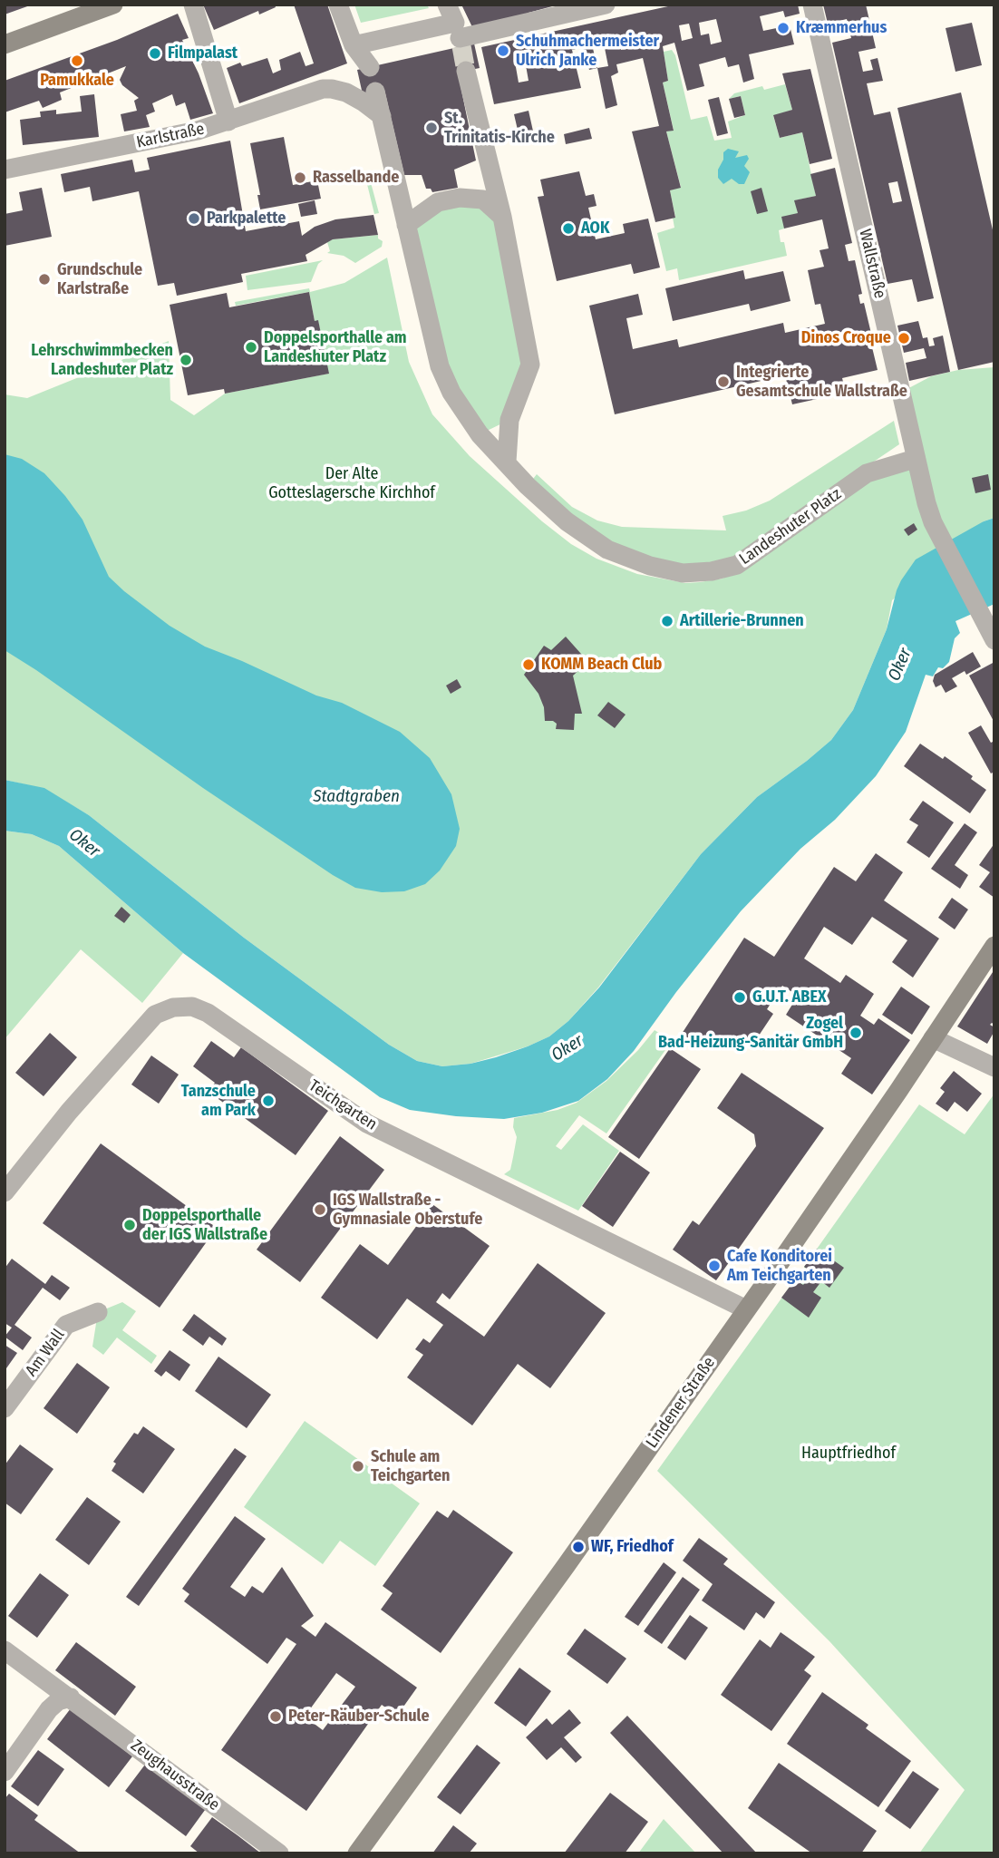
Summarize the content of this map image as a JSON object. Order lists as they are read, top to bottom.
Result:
{
  "streets": {
    "main road": ["Lindener Straße"],
    "street": [
      "Karlstraße",
      "Wallstraße",
      "Landeshuter Platz",
      "Teichgarten",
      "Am Wall",
      "Zeughausstraße"
    ]
  },
  "crossings": [
    ["Karlstraße", "Landeshuter Platz"],
    ["Wallstraße", "Landeshuter Platz"],
    ["Teichgarten", "Lindener Straße"]
  ],
  "water": ["Oker", "Stadtgraben"],
  "parks": ["Der Alte Gotteslagersche Kirchhof", "Hauptfriedhof"],
  "places": [
    "Kræmmerhus",
    "Schuhmachermeister Ulrich Janke",
    "Filmpalast",
    "Pamukkale",
    "St. Trinitatis-Kirche",
    "Rasselbande",
    "Parkpalette",
    "AOK",
    "Grundschule Karlstraße",
    "Dinos Croque",
    "Doppelsporthalle am Landeshuter Platz",
    "Lehrschwimmbecken Landeshuter Platz",
    "Integrierte Gesamtschule Wallstraße",
    "Artillerie-Brunnen",
    "KOMM Beach Club",
    "G.U.T. ABEX",
    "Zogel Bad-Heizung-Sanitär GmbH",
    "Tanzschule am Park",
    "IGS Wallstraße - Gymnasiale Oberstufe",
    "Doppelsporthalle der IGS Wallstraße",
    "Cafe Konditorei Am Teichgarten",
    "Schule am Teichgarten",
    "WF, Friedhof",
    "Peter-Räuber-Schule"
  ]
}
